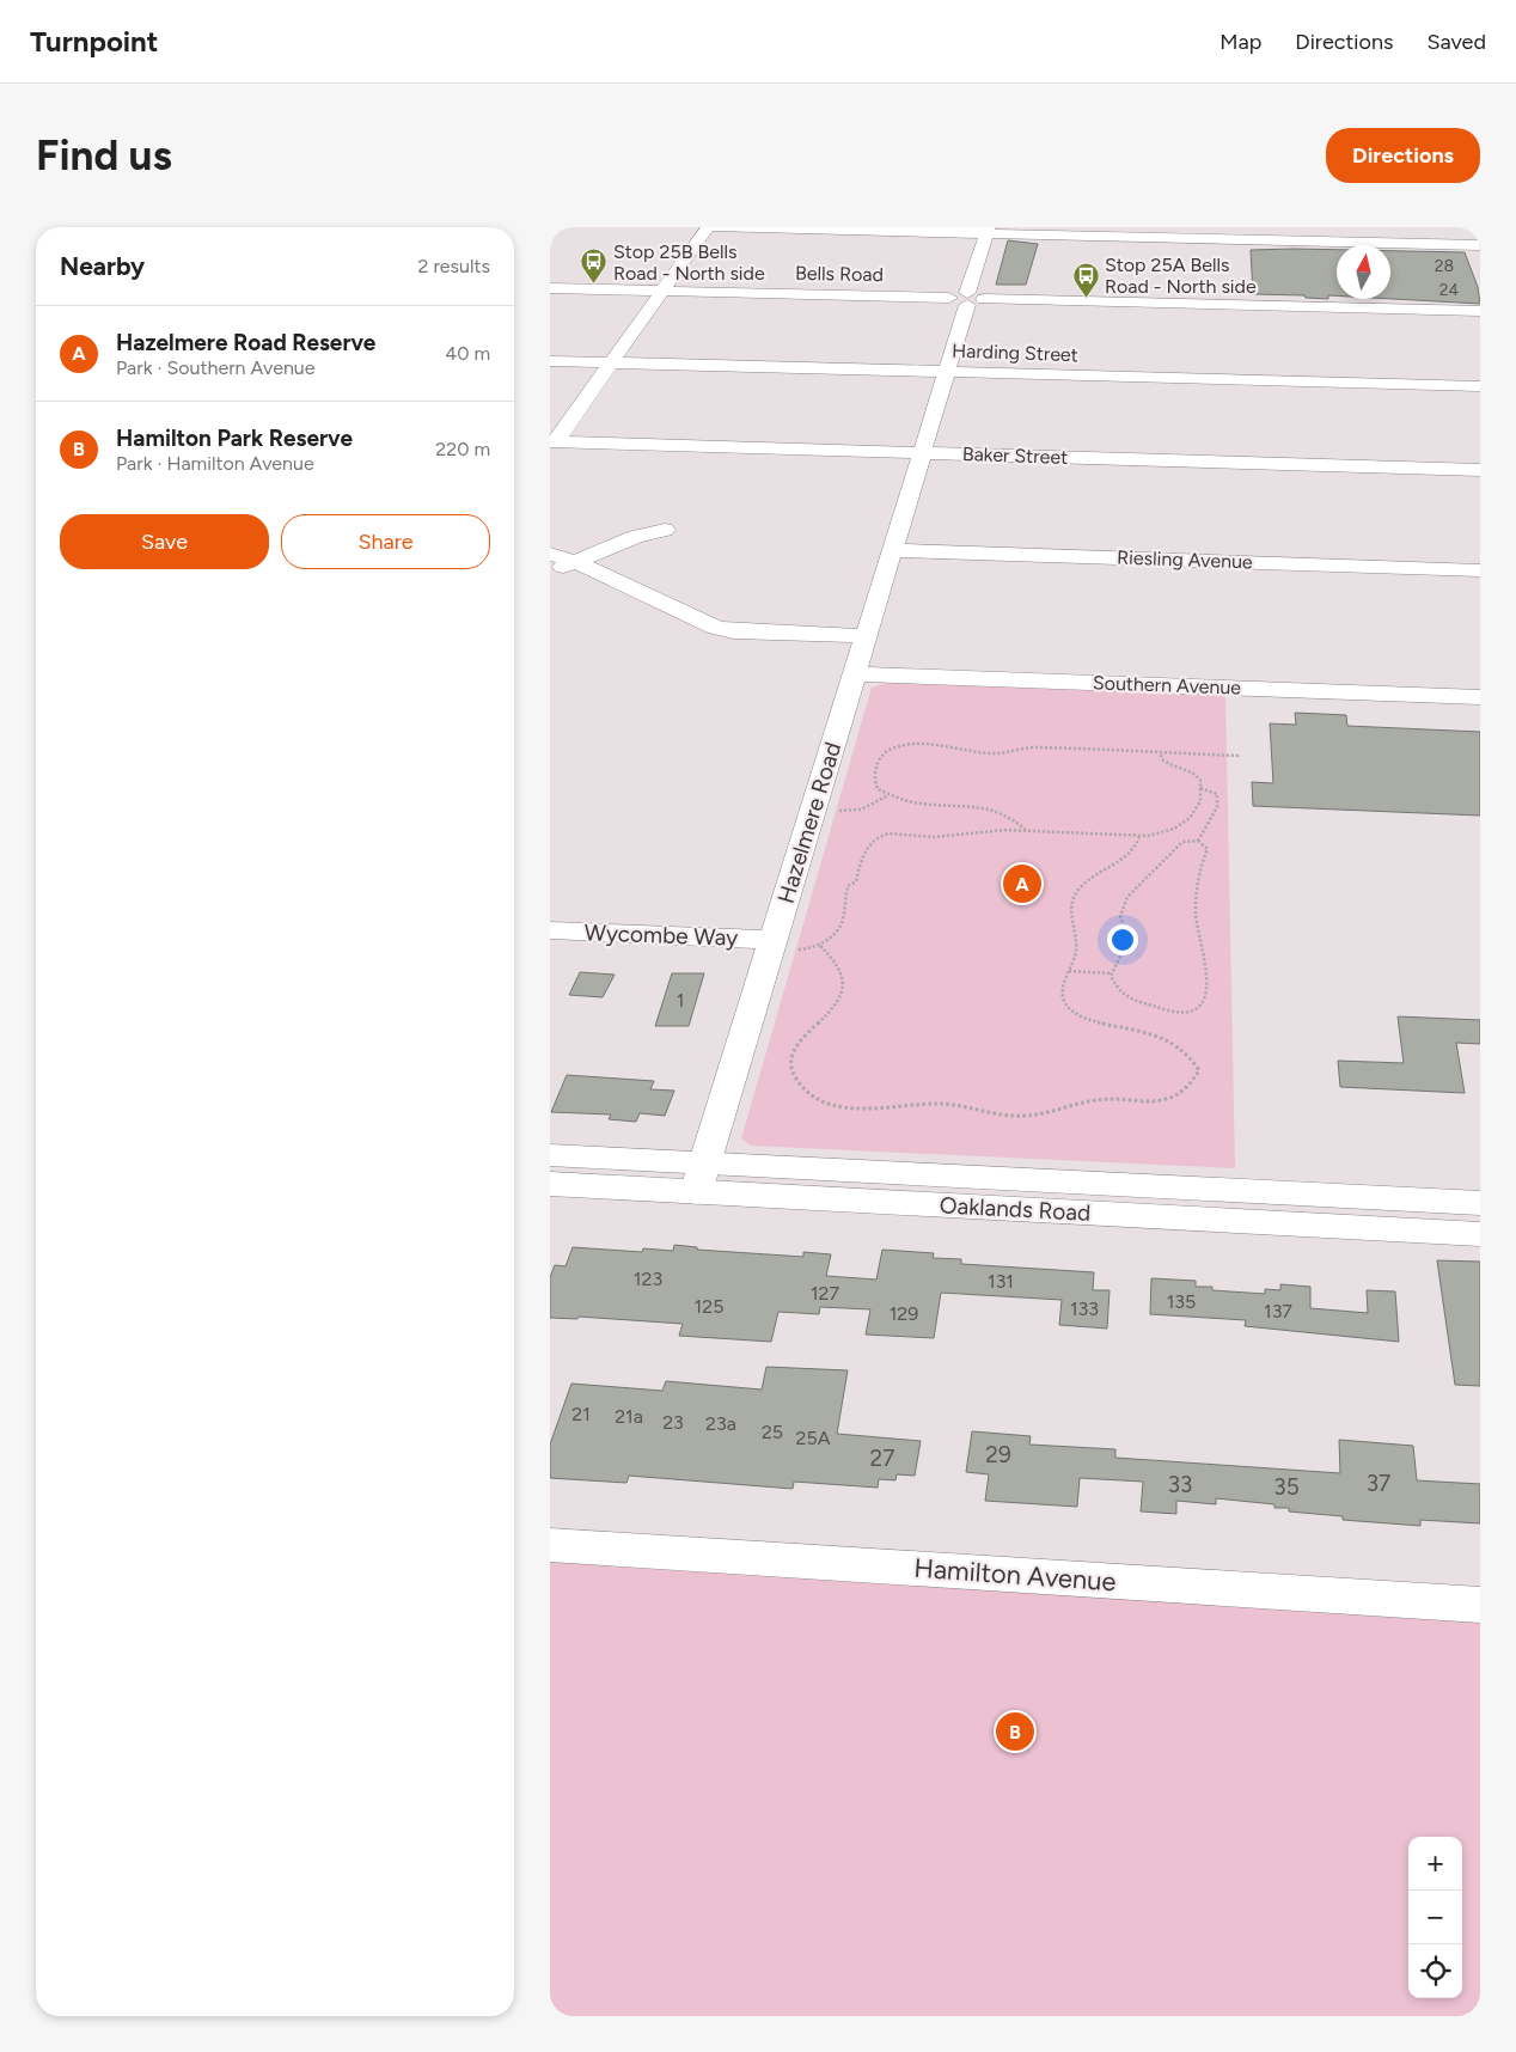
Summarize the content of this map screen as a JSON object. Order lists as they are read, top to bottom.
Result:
{
  "streets": {
    "street": [
      "Bells Road",
      "Harding Street",
      "Baker Street",
      "Riesling Avenue",
      "Southern Avenue",
      "Hazelmere Road",
      "Wycombe Way",
      "Oaklands Road",
      "Hamilton Avenue"
    ]
  },
  "crossings": [
    ["Bells Road", "Hazelmere Road"],
    ["Harding Street", "Hazelmere Road"],
    ["Baker Street", "Hazelmere Road"],
    ["Riesling Avenue", "Hazelmere Road"],
    ["Southern Avenue", "Hazelmere Road"],
    ["Hazelmere Road", "Wycombe Way"],
    ["Hazelmere Road", "Oaklands Road"]
  ],
  "places": {
    "bus stop": ["Stop 25B Bells Road - North side", "Stop 25A Bells Road - North side"]
  },
  "house_numbers": [
    "28",
    "24",
    "1",
    "123",
    "131",
    "127",
    "135",
    "125",
    "133",
    "137",
    "129",
    "21",
    "21a",
    "23",
    "23a",
    "25",
    "25A",
    "29",
    "27",
    "37",
    "33",
    "35"
  ],
  "north": "top",
  "page": {
    "header": "Turnpoint",
    "nav": ["Map", "Directions", "Saved"],
    "buttons": [
      "Directions",
      ["Save", "Share"]
    ],
    "title": "Find us",
    "heading": ["Nearby", "2 results"],
    "list": [
      {
        "mark": "A",
        "name": "Hazelmere Road Reserve",
        "note": "Park · Southern Avenue",
        "value": "40 m"
      },
      {
        "mark": "B",
        "name": "Hamilton Park Reserve",
        "note": "Park · Hamilton Avenue",
        "value": "220 m"
      }
    ],
    "pins": ["A", "B"],
    "map_buttons": ["+", "−"]
  }
}
